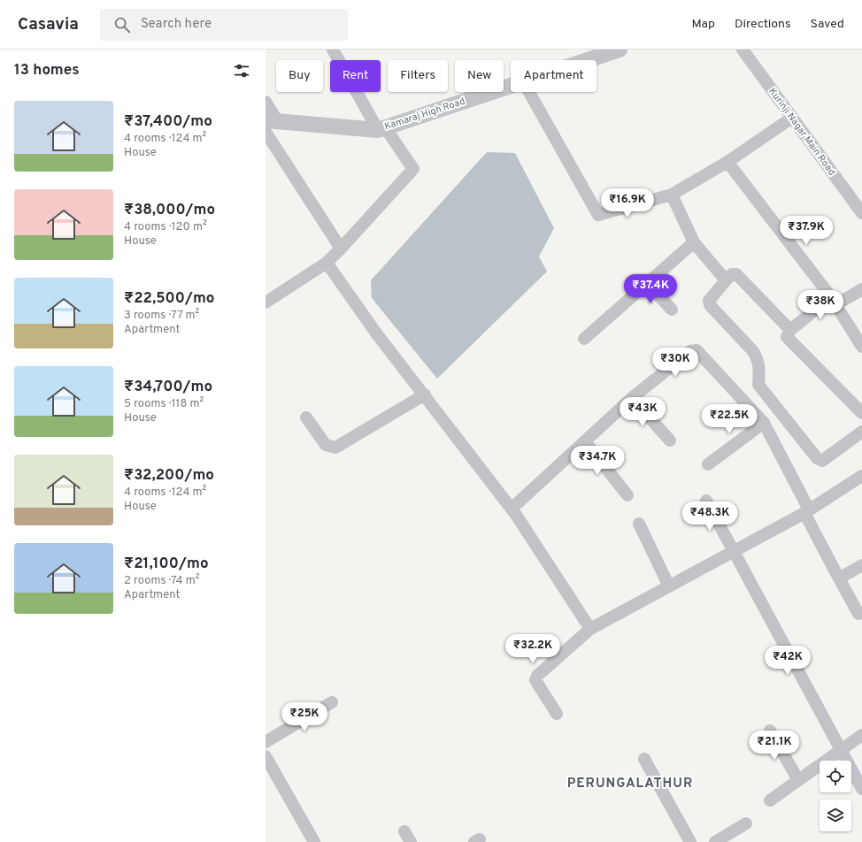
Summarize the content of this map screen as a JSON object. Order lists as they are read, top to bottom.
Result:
{
  "streets": {
    "street": ["Kamaraj High Road", "Kurinji Nagar Main Road"]
  },
  "districts": ["PERUNGALATHUR"],
  "page": {
    "header": "Casavia",
    "search": "Search here",
    "nav": ["Map", "Directions", "Saved"],
    "heading": "13 homes",
    "chip": [
      "Buy",
      "Rent",
      "Filters",
      "New",
      "Apartment"
    ],
    "list": [
      {
        "name": "₹37,400/mo",
        "note": "4 rooms · 124 m² · House"
      },
      {
        "name": "₹38,000/mo",
        "note": "4 rooms · 120 m² · House"
      },
      {
        "name": "₹22,500/mo",
        "note": "3 rooms · 77 m² · Apartment"
      },
      {
        "name": "₹34,700/mo",
        "note": "5 rooms · 118 m² · House"
      },
      {
        "name": "₹32,200/mo",
        "note": "4 rooms · 124 m² · House"
      },
      {
        "name": "₹21,100/mo",
        "note": "2 rooms · 74 m² · Apartment"
      }
    ],
    "price": [
      "₹16.9K",
      "₹37.9K",
      "₹37.4K",
      "₹38K",
      "₹30K",
      "₹43K",
      "₹22.5K",
      "₹34.7K",
      "₹48.3K",
      "₹32.2K",
      "₹42K",
      "₹25K",
      "₹21.1K"
    ]
  }
}
